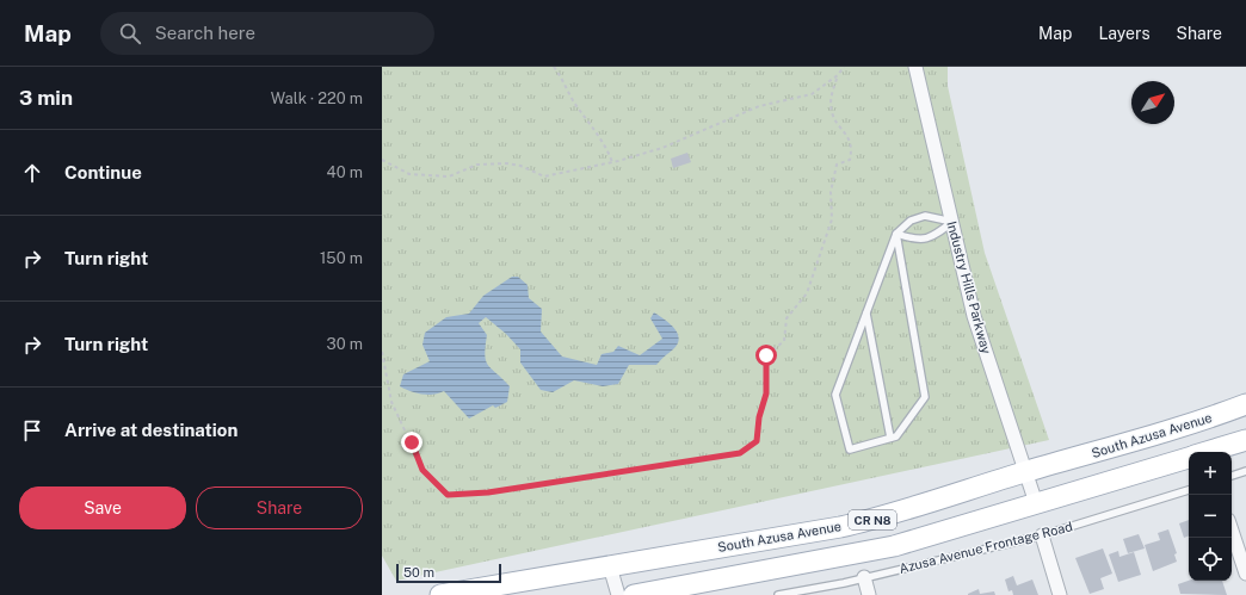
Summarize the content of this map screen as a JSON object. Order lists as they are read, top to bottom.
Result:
{
  "streets": {
    "main road": ["South Azusa Avenue", "CR N8"],
    "street": ["Industry Hills Parkway"],
    "lane": ["Azusa Avenue Frontage Road"]
  },
  "crossings": [
    ["Industry Hills Parkway", "South Azusa Avenue"],
    ["Industry Hills Parkway", "CR N8"]
  ],
  "scale_bar": "50 m",
  "north": "top right",
  "page": {
    "header": "Map",
    "search": "Search here",
    "nav": ["Map", "Layers", "Share"],
    "heading": ["3 min", "Walk · 220 m"],
    "list": [
      ["Continue", "40 m"],
      ["Turn right", "150 m"],
      ["Turn right", "30 m"],
      "Arrive at destination"
    ],
    "map_buttons": ["+", "−"],
    "buttons": ["Save", "Share"],
    "scale": "50 m"
  }
}
